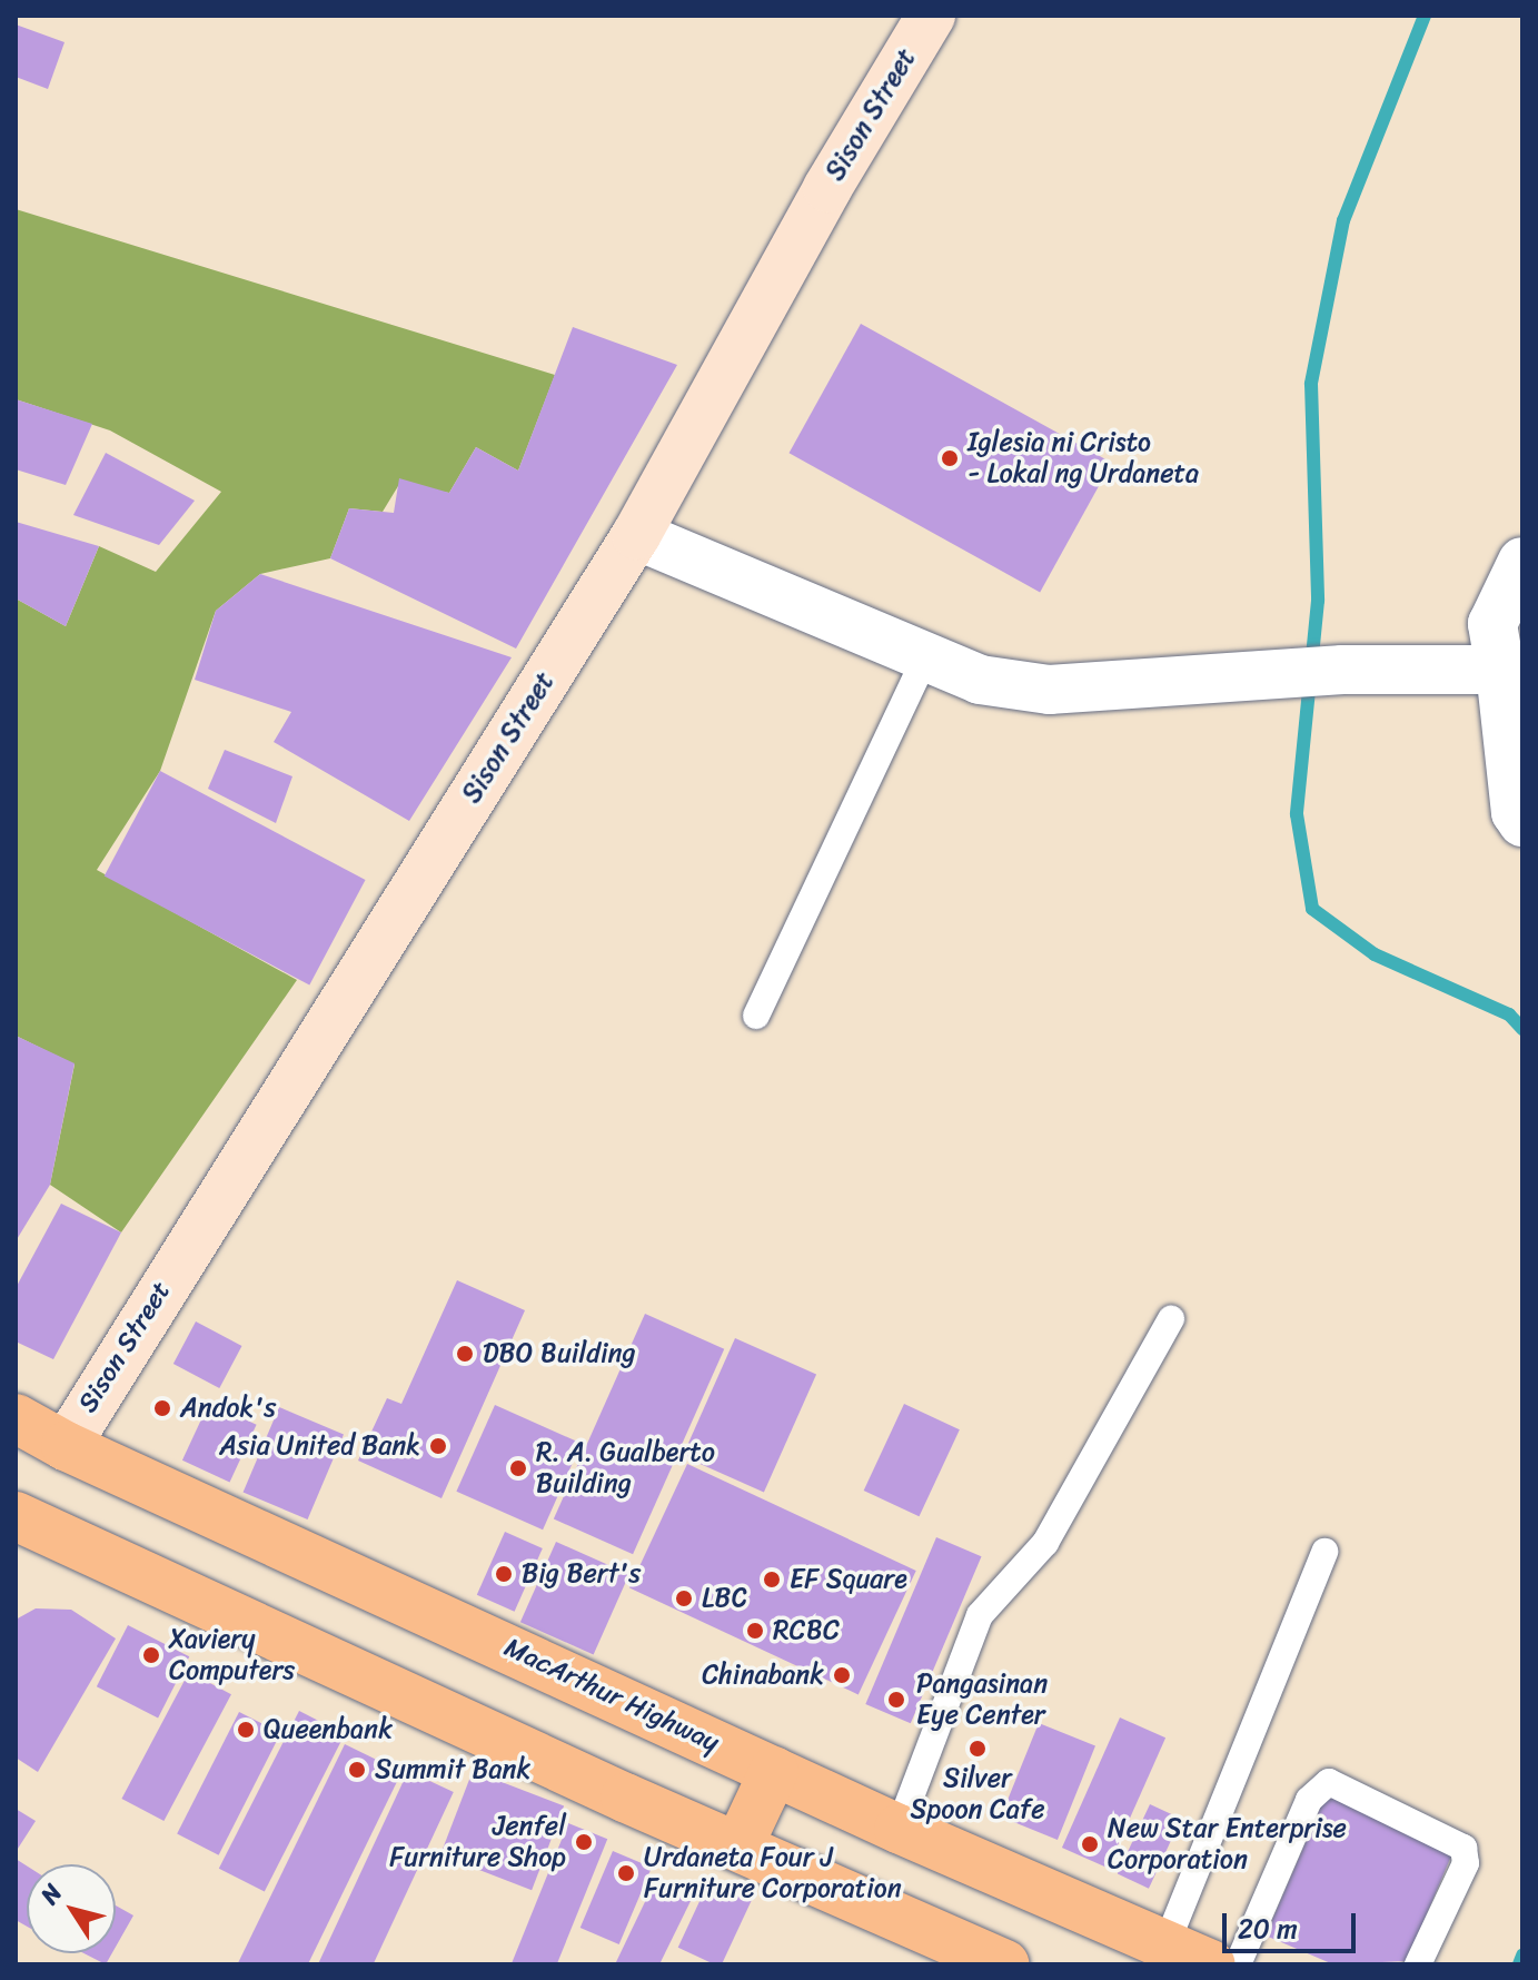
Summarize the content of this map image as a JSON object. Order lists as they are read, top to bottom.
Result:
{
  "streets": {
    "main road": ["MacArthur Highway"],
    "street": ["Sison Street"]
  },
  "crossings": [
    ["Sison Street", "MacArthur Highway"]
  ],
  "places": [
    "Iglesia ni Cristo - Lokal ng Urdaneta",
    "DBO Building",
    "Andok's",
    "Asia United Bank",
    "R. A. Gualberto Building",
    "Big Bert's",
    "EF Square",
    "LBC",
    "RCBC",
    "Xaviery Computers",
    "Chinabank",
    "Pangasinan Eye Center",
    "Queenbank",
    "Silver Spoon Cafe",
    "Summit Bank",
    "Jenfel Furniture Shop",
    "New Star Enterprise Corporation",
    "Urdaneta Four J Furniture Corporation"
  ],
  "scale_bar": "20 m",
  "north": "top left"
}
